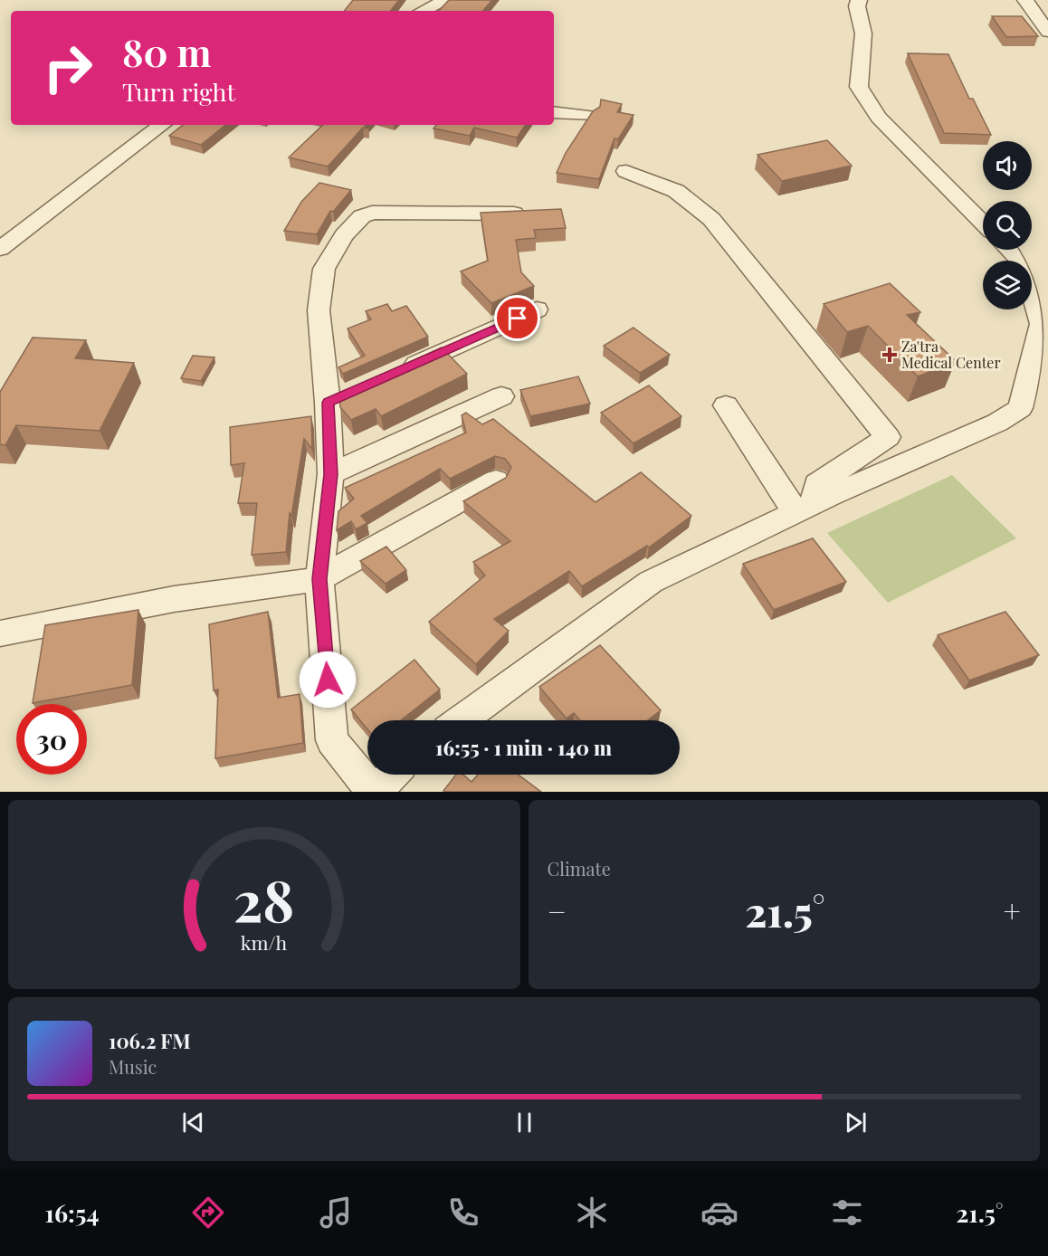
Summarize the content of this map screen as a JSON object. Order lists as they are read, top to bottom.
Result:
{
  "places": {
    "health": ["Za'tra Medical Center"]
  },
  "page": {
    "turn": ["80 m", "Turn right"],
    "limit": "30",
    "trip": "16:55 · 1 min · 140 m",
    "tile": "Climate",
    "heat": ["−", "21.5°", "+"],
    "song": ["106.2 FM", "Music"],
    "tabs": ["16:54", "21.5°"],
    "gauge": ["28", "km/h"]
  }
}
